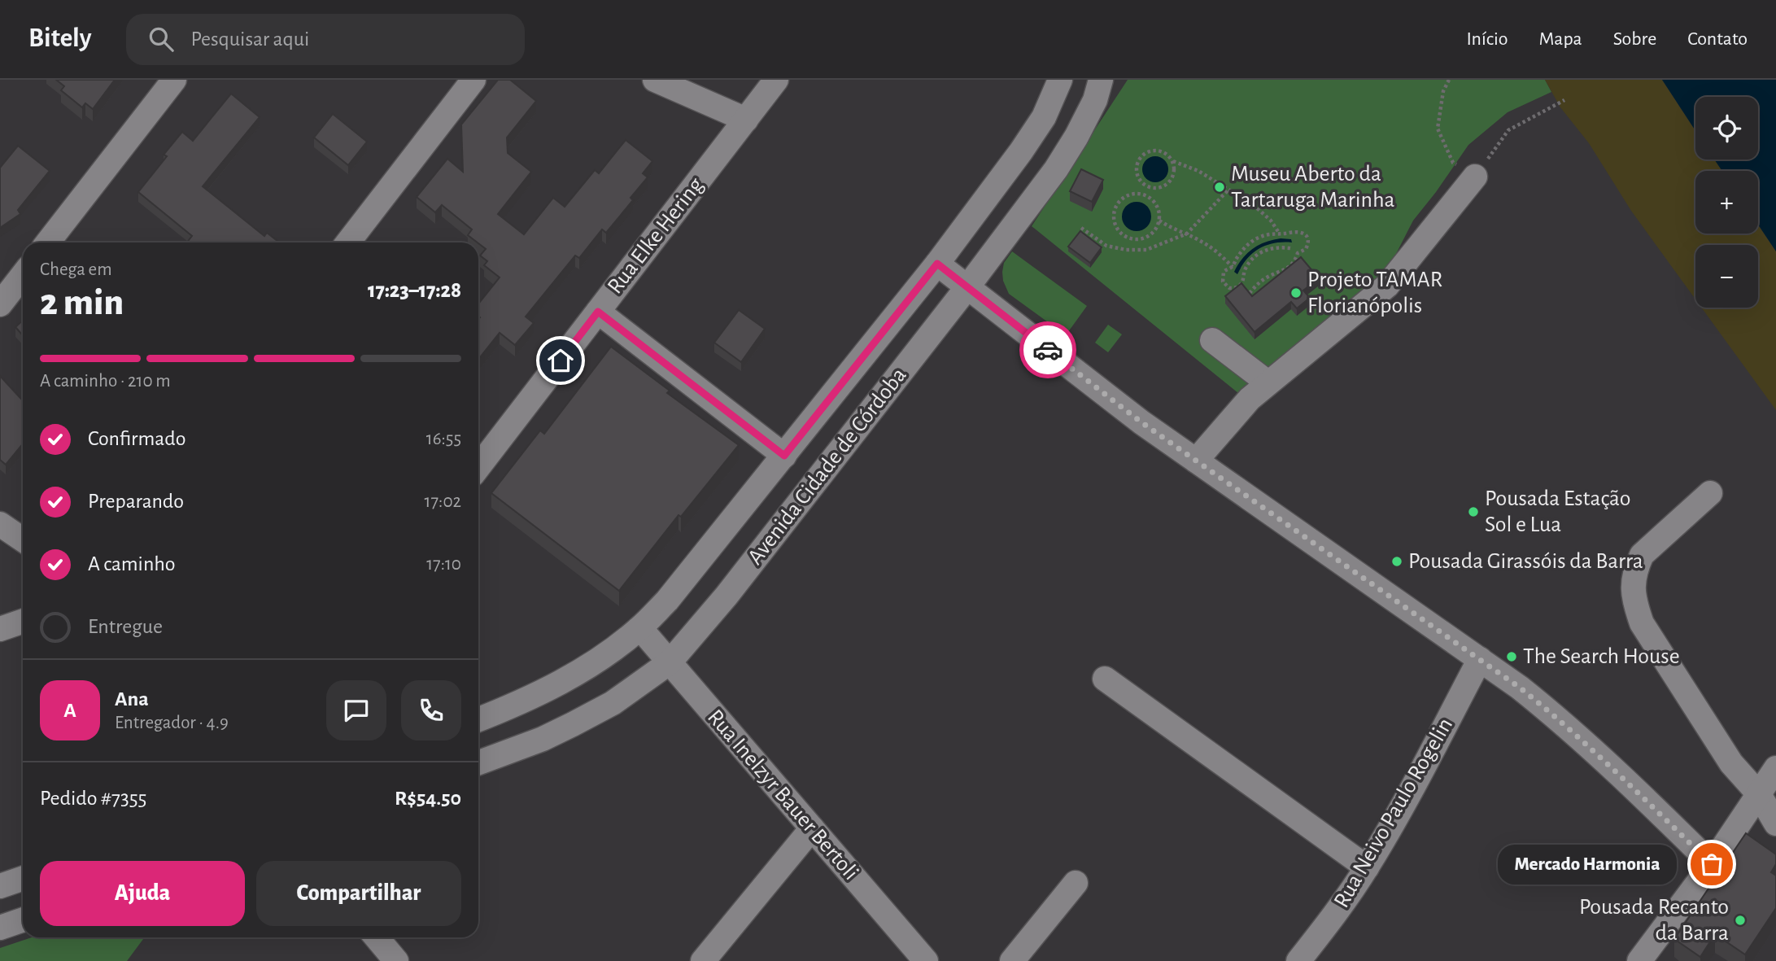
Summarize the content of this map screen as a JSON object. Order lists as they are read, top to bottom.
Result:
{
  "streets": {
    "street": [
      "Rua Elke Hering",
      "Avenida Cidade de Córdoba",
      "Rua Inelzyr Bauer Bertoli",
      "Rua Neivo Paulo Rogelin"
    ]
  },
  "crossings": [
    ["Avenida Cidade de Córdoba", "Rua Inelzyr Bauer Bertoli"]
  ],
  "places": [
    "Museu Aberto da Tartaruga Marinha",
    "Projeto TAMAR Florianópolis",
    "Pousada Estação Sol e Lua",
    "Pousada Girassóis da Barra",
    "The Search House",
    "Mercado Harmonia",
    "Pousada Recanto da Barra"
  ],
  "page": {
    "header": "Bitely",
    "search": "Pesquisar aqui",
    "nav": [
      "Início",
      "Mapa",
      "Sobre",
      "Contato"
    ],
    "map_buttons": ["+", "−"],
    "heading": ["2 min", "Chega em", "17:23–17:28"],
    "panel": [
      "Ana",
      "Entregador · 4.9",
      "Pedido #7355",
      "R$54.50"
    ],
    "bar": "A caminho · 210 m",
    "list": [
      ["Confirmado", "16:55"],
      ["Preparando", "17:02"],
      ["A caminho", "17:10"],
      "Entregue"
    ],
    "round": "A",
    "bubble": "Mercado Harmonia",
    "buttons": ["Ajuda", "Compartilhar"]
  }
}
